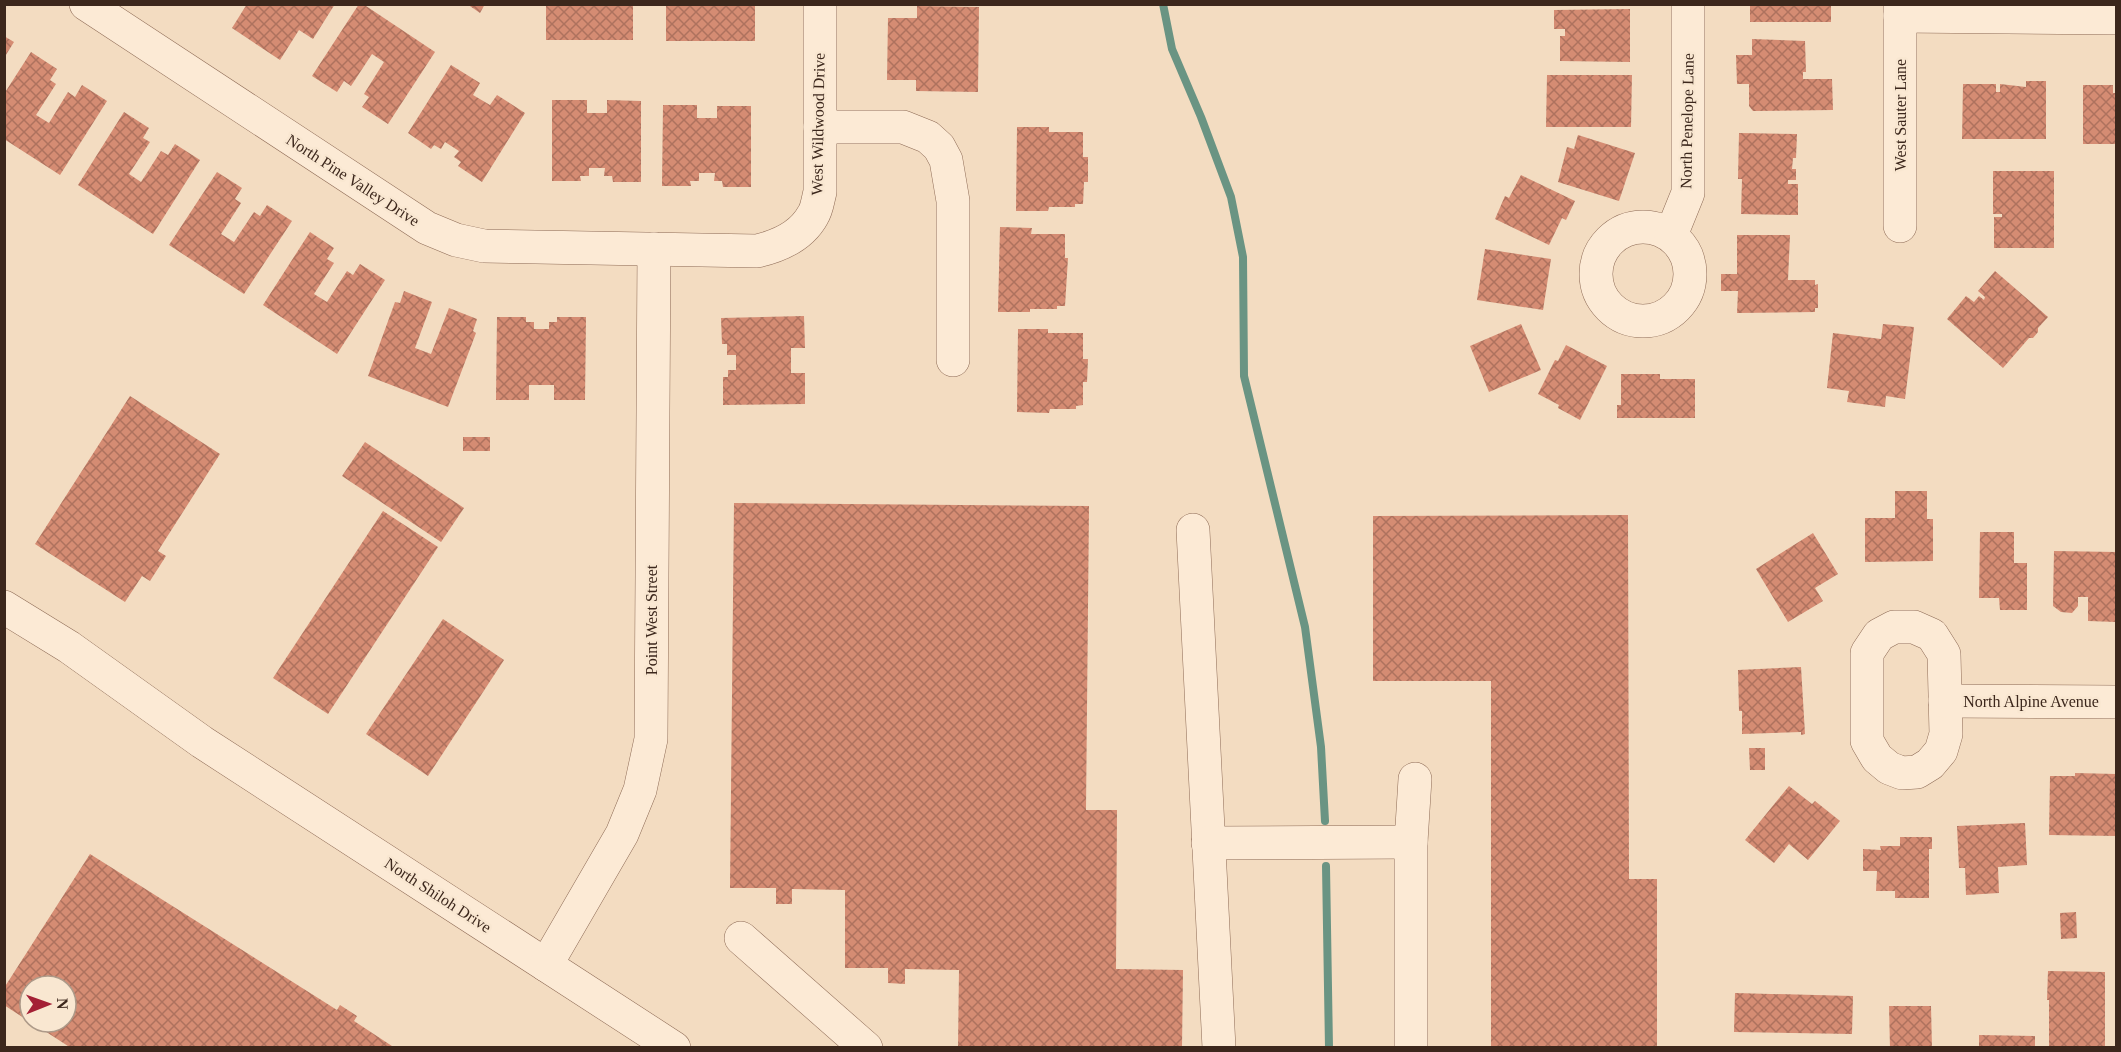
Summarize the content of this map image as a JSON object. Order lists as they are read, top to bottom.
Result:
{
  "streets": {
    "street": [
      "West Sauter Lane",
      "North Penelope Lane",
      "West Wildwood Drive",
      "North Pine Valley Drive",
      "Point West Street",
      "North Alpine Avenue",
      "North Shiloh Drive"
    ]
  },
  "crossings": [
    ["West Wildwood Drive", "North Pine Valley Drive"],
    ["West Wildwood Drive", "Point West Street"],
    ["North Pine Valley Drive", "Point West Street"],
    ["Point West Street", "North Shiloh Drive"]
  ],
  "north": "right"
}
